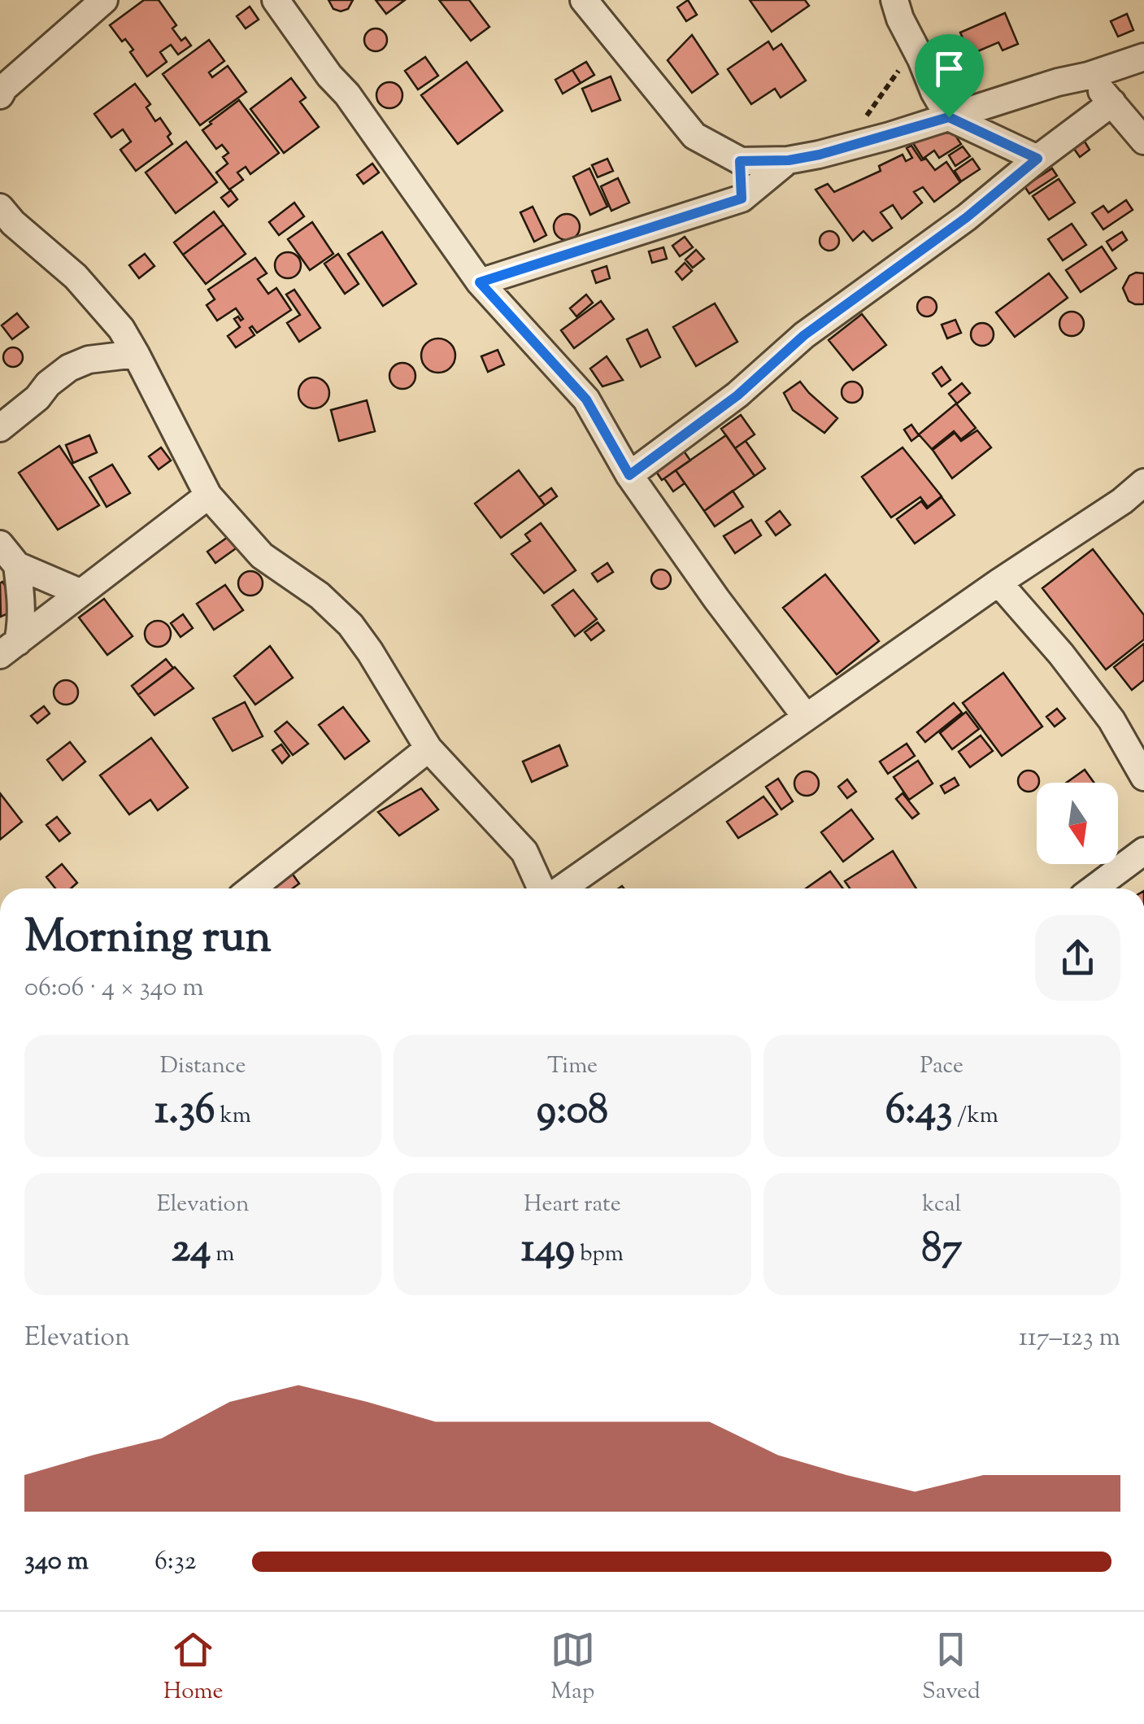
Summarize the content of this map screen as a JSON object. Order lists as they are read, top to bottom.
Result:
{
  "north": "bottom",
  "page": {
    "heading": ["Morning run", "06:06 · 4 × 340 m"],
    "stats": [
      ["Distance", "1.36 km"],
      ["Time", "9:08"],
      ["Pace", "6:43 /km"],
      ["Elevation", "24 m"],
      ["Heart rate", "149 bpm"],
      ["kcal", "87"]
    ],
    "chart": ["Elevation", "117–123 m"],
    "list": [
      {
        "name": "340 m",
        "note": "6:32"
      }
    ],
    "tabs": ["Home", "Map", "Saved"]
  }
}
